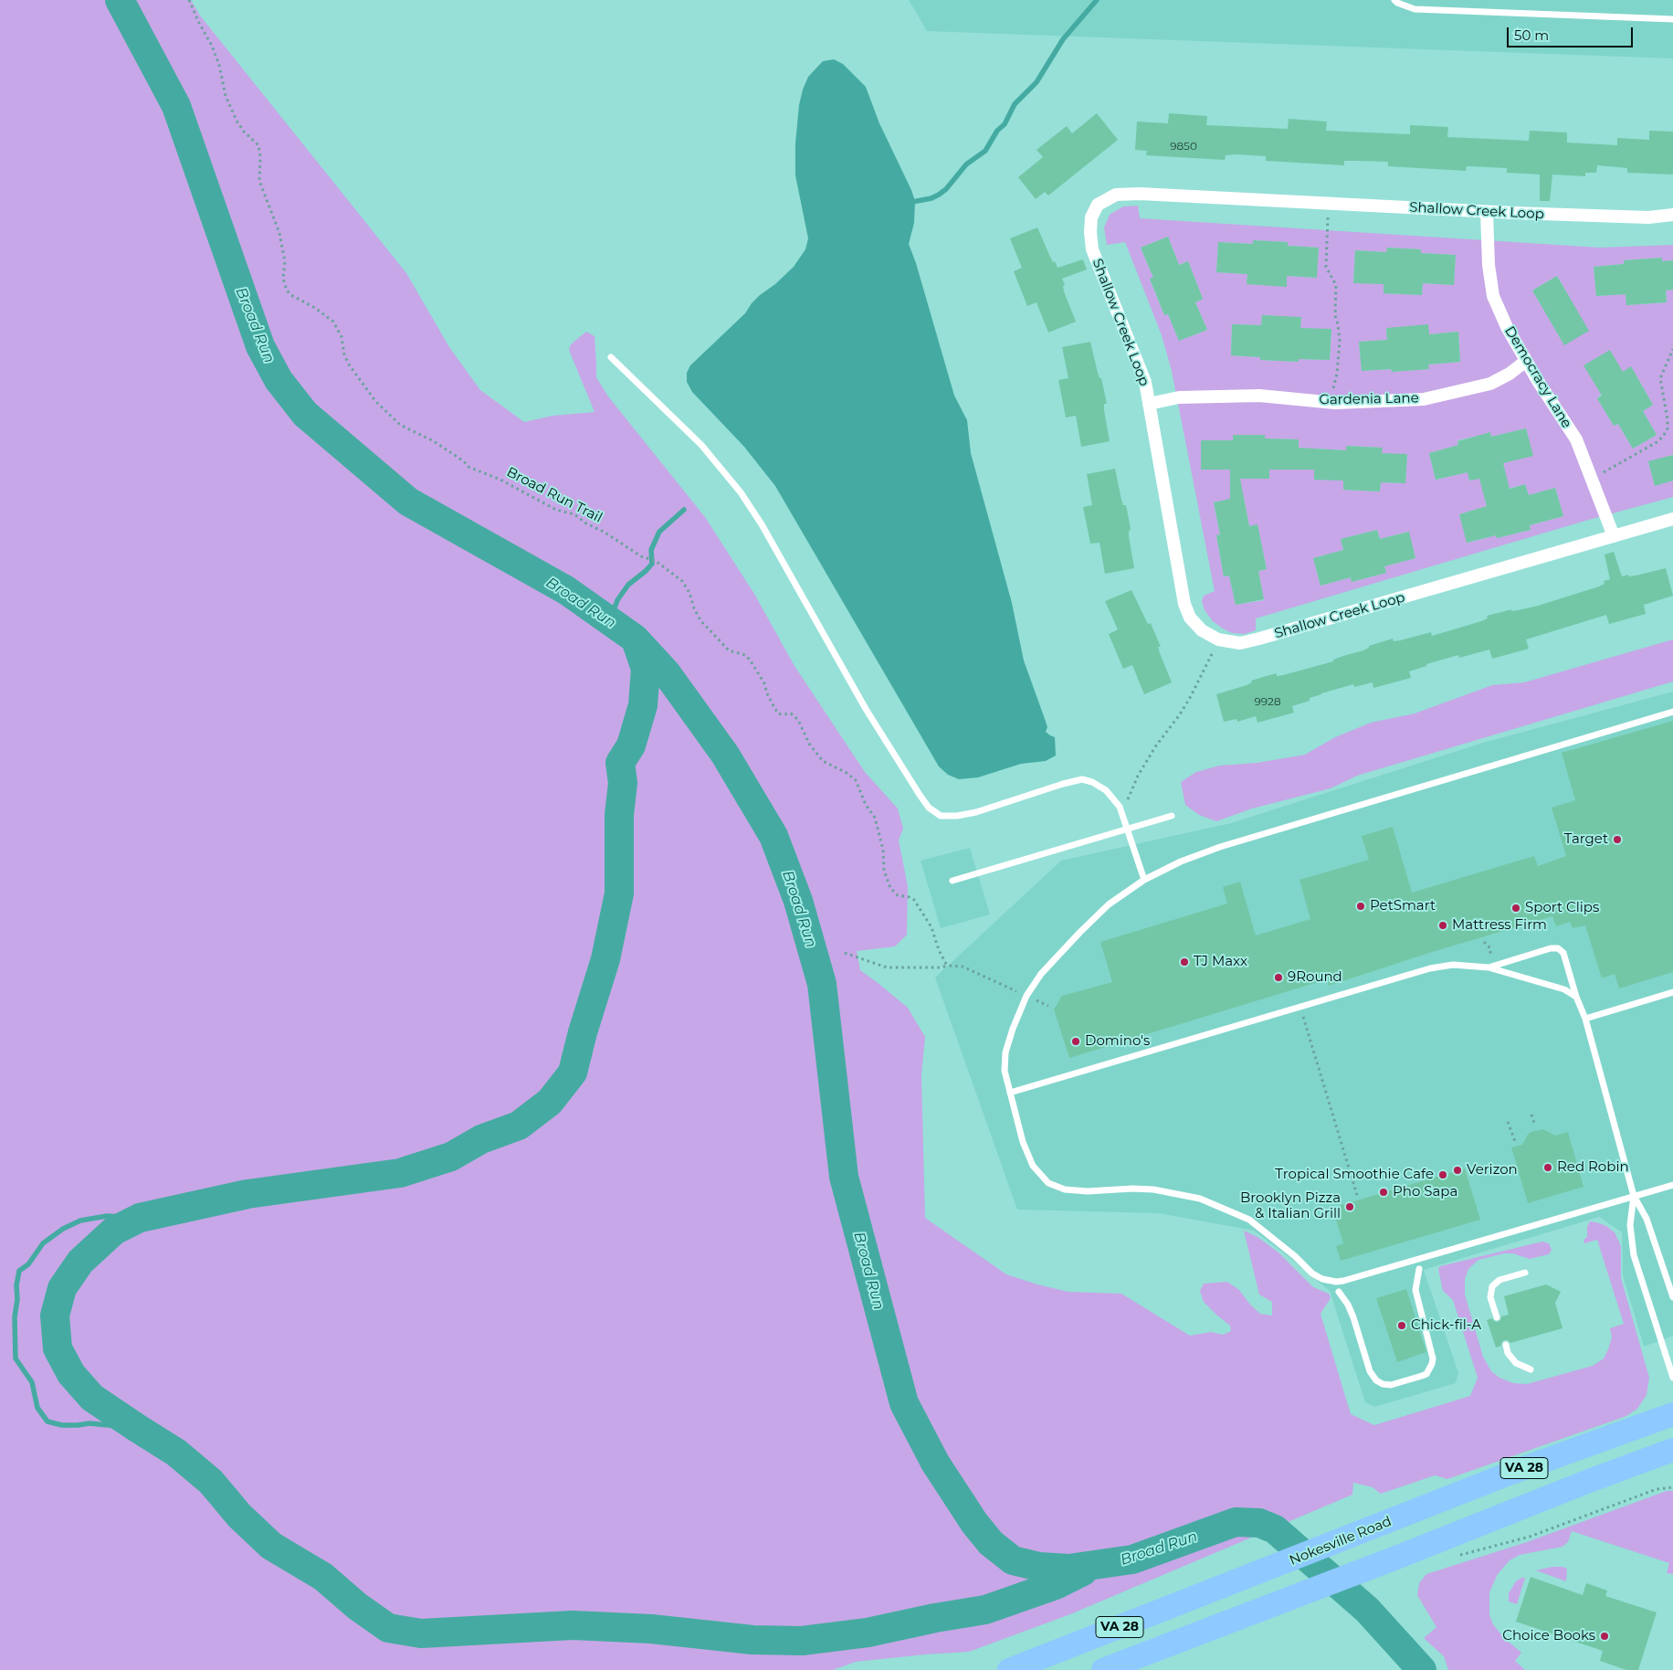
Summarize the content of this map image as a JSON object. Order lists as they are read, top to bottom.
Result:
{
  "streets": {
    "highway": ["VA 28", "Nokesville Road"],
    "street": ["Shallow Creek Loop", "Democracy Lane", "Gardenia Lane"],
    "path": ["Broad Run Trail"]
  },
  "crossings": [
    ["Shallow Creek Loop", "Democracy Lane"],
    ["Shallow Creek Loop", "Gardenia Lane"],
    ["Democracy Lane", "Gardenia Lane"]
  ],
  "water": ["Broad Run"],
  "places": [
    "Target",
    "PetSmart",
    "Sport Clips",
    "Mattress Firm",
    "TJ Maxx",
    "9Round",
    "Domino's",
    "Red Robin",
    "Verizon",
    "Tropical Smoothie Cafe",
    "Pho Sapa",
    "Brooklyn Pizza & Italian Grill",
    "Chick-fil-A",
    "Choice Books"
  ],
  "house_numbers": ["9850", "9928"],
  "scale_bar": "50 m"
}
